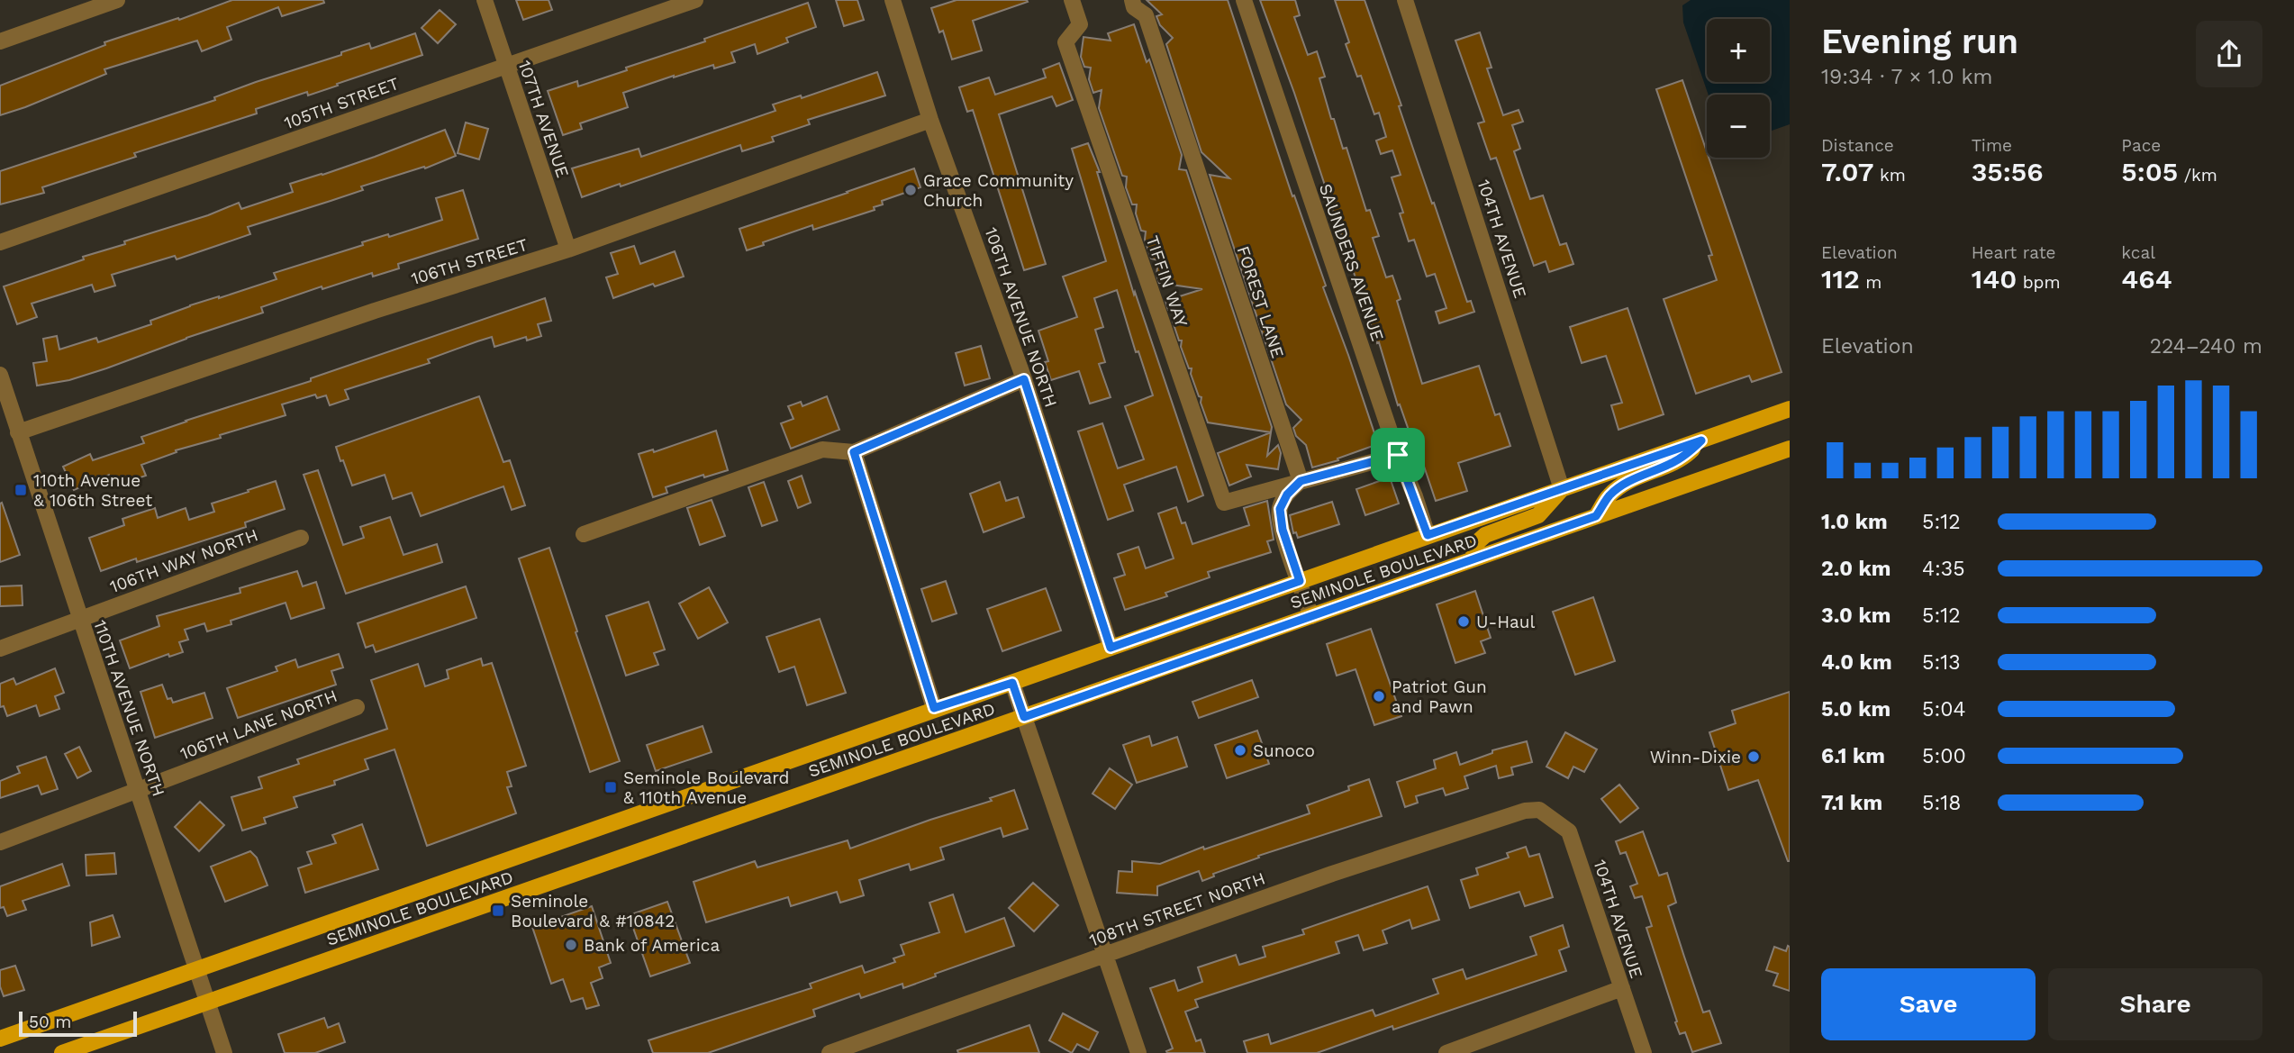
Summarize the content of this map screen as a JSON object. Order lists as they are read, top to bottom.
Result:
{
  "streets": {
    "main road": ["SEMINOLE BOULEVARD"],
    "street": [
      "105TH STREET",
      "107TH AVENUE",
      "104TH AVENUE",
      "106TH STREET",
      "SAUNDERS AVENUE",
      "TIFFIN WAY",
      "FOREST LANE",
      "106TH AVENUE NORTH",
      "106TH WAY NORTH",
      "110TH AVENUE NORTH",
      "106TH LANE NORTH",
      "108TH STREET NORTH"
    ]
  },
  "crossings": [
    ["105TH STREET", "107TH AVENUE"],
    ["107TH AVENUE", "106TH STREET"],
    ["104TH AVENUE", "SEMINOLE BOULEVARD"],
    ["104TH AVENUE", "108TH STREET NORTH"],
    ["106TH STREET", "106TH AVENUE NORTH"],
    ["106TH STREET", "110TH AVENUE NORTH"],
    ["SAUNDERS AVENUE", "SEMINOLE BOULEVARD"],
    ["TIFFIN WAY", "FOREST LANE"],
    ["106TH AVENUE NORTH", "SEMINOLE BOULEVARD"],
    ["106TH WAY NORTH", "110TH AVENUE NORTH"],
    ["SEMINOLE BOULEVARD", "110TH AVENUE NORTH"],
    ["110TH AVENUE NORTH", "106TH LANE NORTH"]
  ],
  "places": {
    "other": [
      "Grace Community Church",
      "U-Haul",
      "Patriot Gun and Pawn",
      "Sunoco",
      "Winn-Dixie",
      "Bank of America"
    ],
    "transit": ["110th Avenue & 106th Street", "Seminole Boulevard & 110th Avenue", "Seminole Boulevard & #10842"]
  },
  "scale_bar": "50 m",
  "page": {
    "heading": ["Evening run", "19:34 · 7 × 1.0 km"],
    "map_buttons": ["+", "−"],
    "stats": [
      ["Distance", "7.07 km"],
      ["Time", "35:56"],
      ["Pace", "5:05 /km"],
      ["Elevation", "112 m"],
      ["Heart rate", "140 bpm"],
      ["kcal", "464"]
    ],
    "chart": ["Elevation", "224–240 m"],
    "list": [
      {
        "name": "1.0 km",
        "note": "5:12"
      },
      {
        "name": "2.0 km",
        "note": "4:35"
      },
      {
        "name": "3.0 km",
        "note": "5:12"
      },
      {
        "name": "4.0 km",
        "note": "5:13"
      },
      {
        "name": "5.0 km",
        "note": "5:04"
      },
      {
        "name": "6.1 km",
        "note": "5:00"
      },
      {
        "name": "7.1 km",
        "note": "5:18"
      }
    ],
    "buttons": ["Save", "Share"],
    "scale": "50 m"
  }
}
